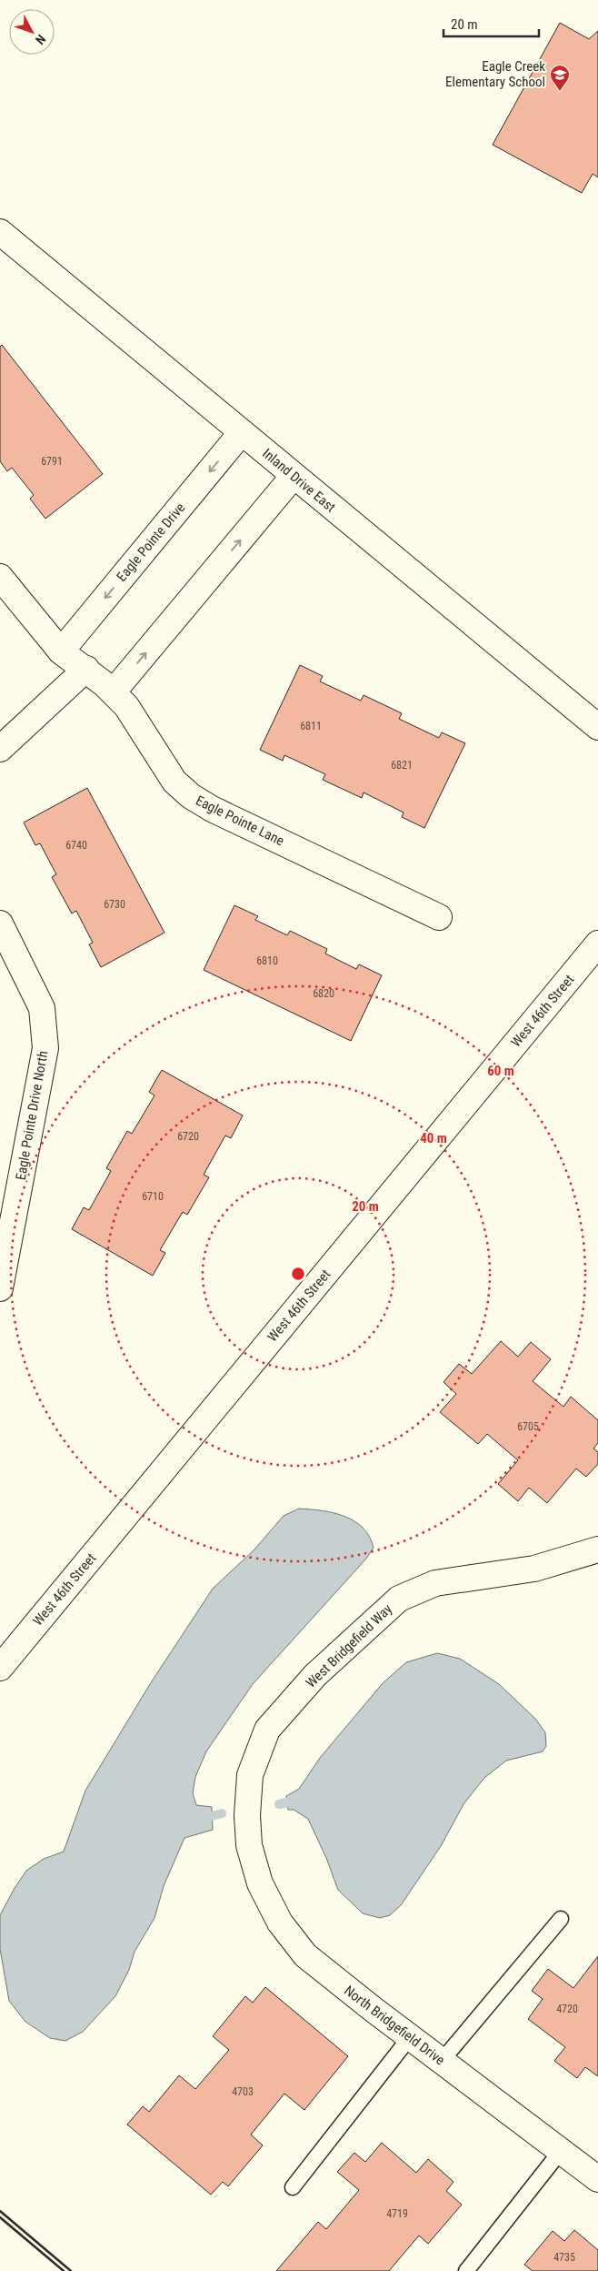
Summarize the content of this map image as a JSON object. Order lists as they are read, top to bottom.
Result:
{
  "streets": {
    "street": [
      "Inland Drive East",
      "Eagle Pointe Drive",
      "Eagle Pointe Lane",
      "West 46th Street",
      "Eagle Pointe Drive North",
      "West Bridgefield Way",
      "North Bridgefield Drive"
    ]
  },
  "crossings": [
    ["Inland Drive East", "Eagle Pointe Drive"],
    ["Eagle Pointe Drive", "Eagle Pointe Lane"],
    ["West Bridgefield Way", "North Bridgefield Drive"]
  ],
  "places": {
    "school or university": ["Eagle Creek Elementary School"]
  },
  "house_numbers": [
    "6791",
    "6811",
    "6821",
    "6740",
    "6730",
    "6810",
    "6820",
    "6720",
    "6710",
    "6705",
    "4720",
    "4703",
    "4719",
    "4735"
  ],
  "scale_bar": "20 m",
  "north": "bottom right",
  "rings": ["60 m", "40 m", "20 m"]
}
